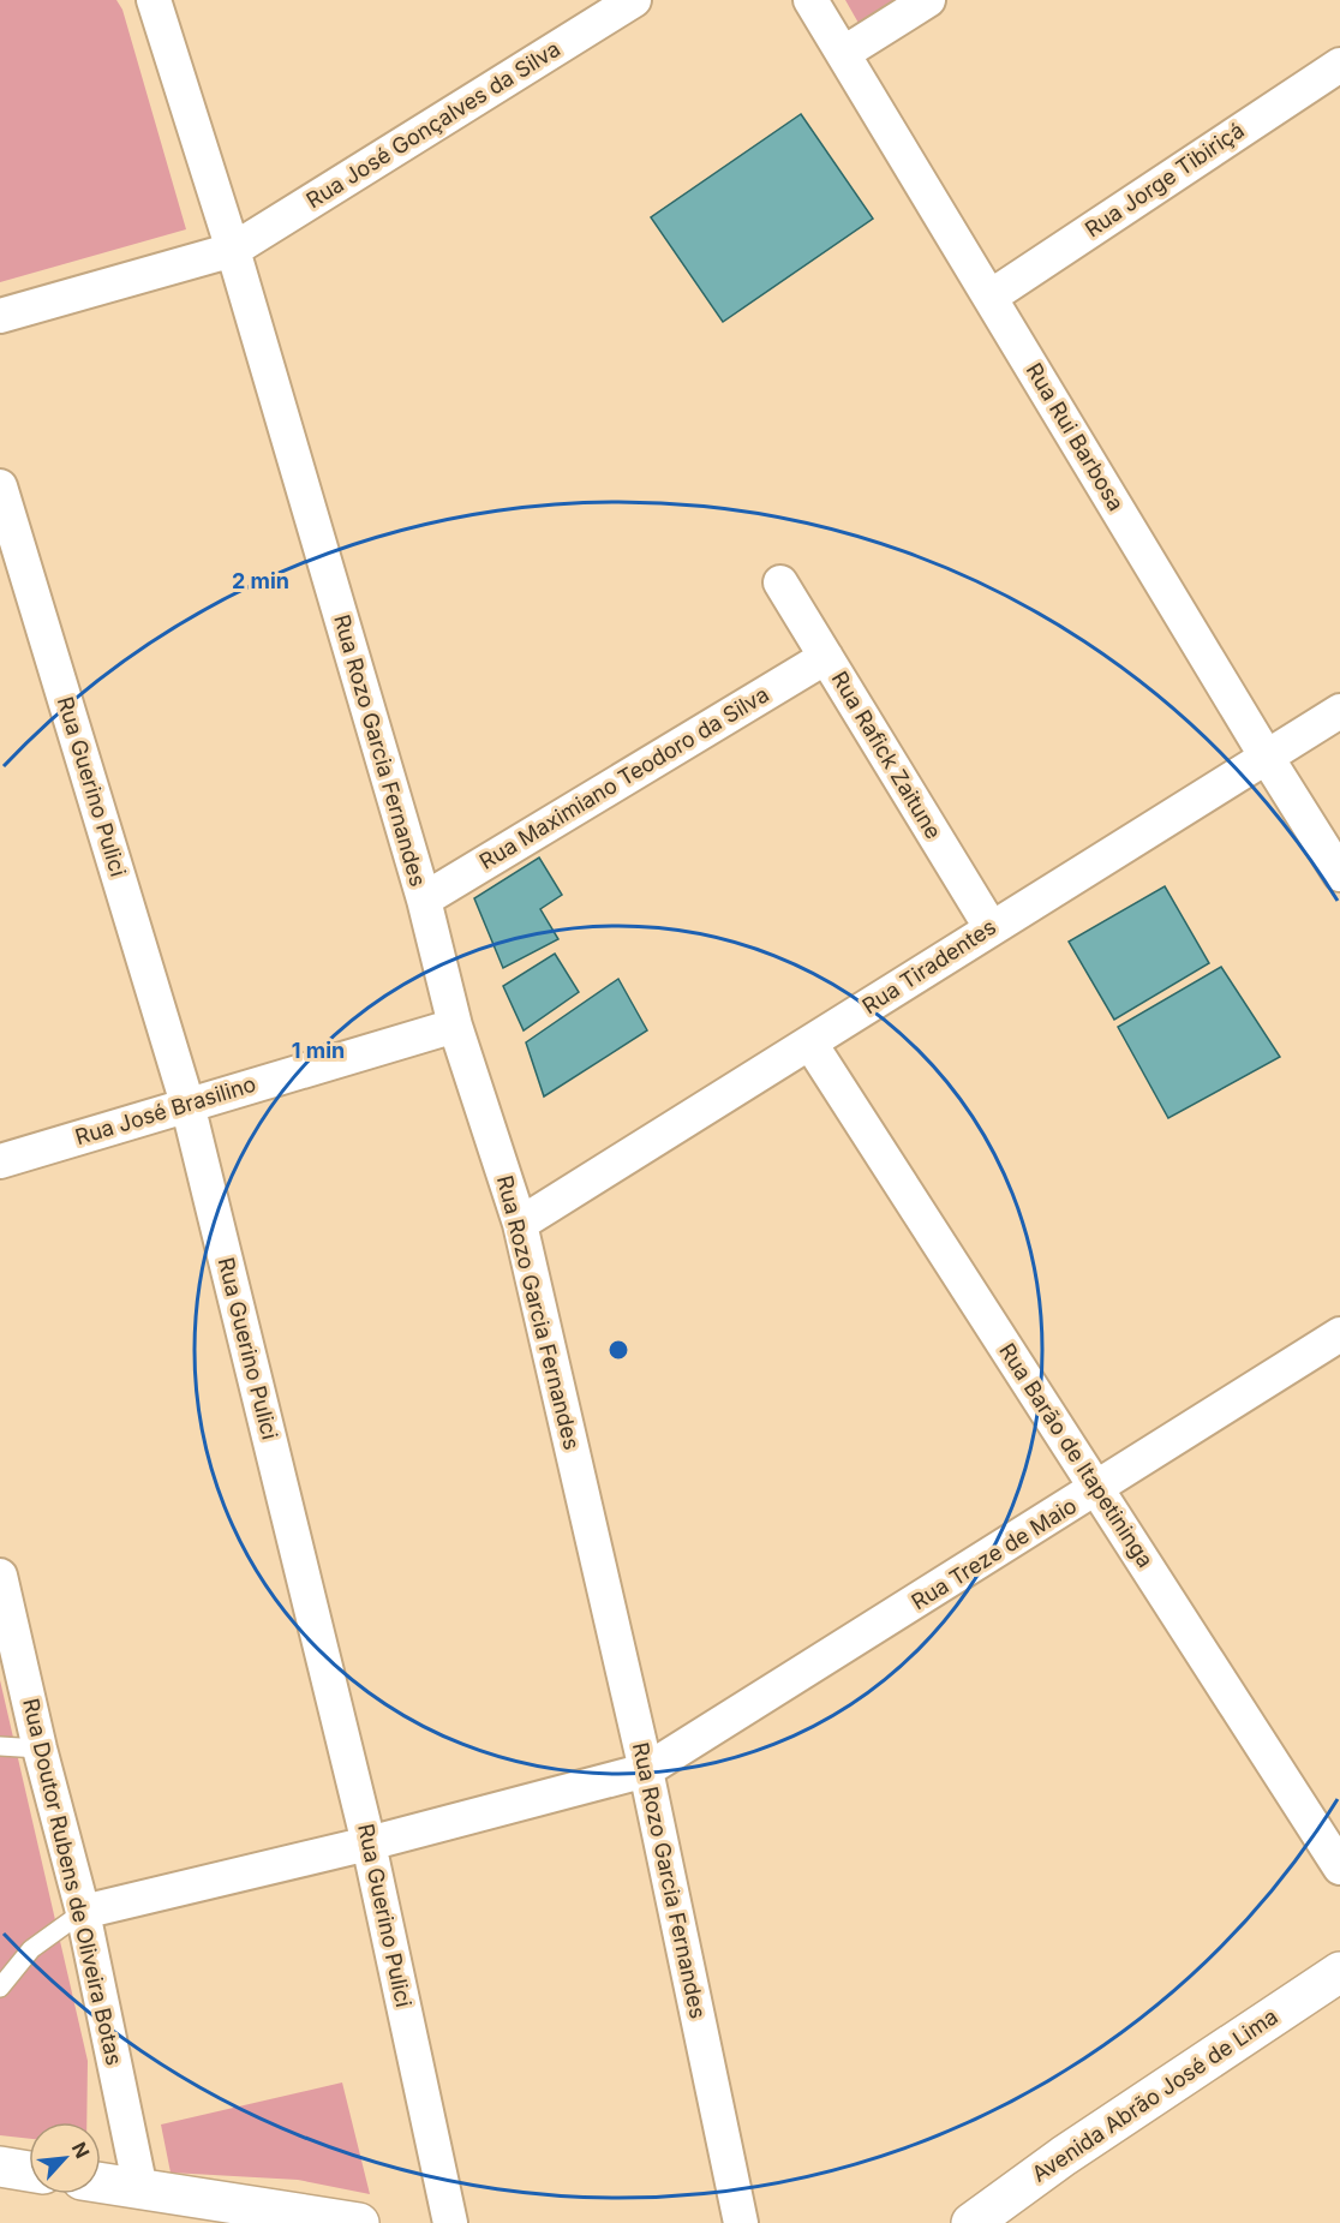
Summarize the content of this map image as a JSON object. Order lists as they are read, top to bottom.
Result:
{
  "streets": {
    "main road": ["Avenida Abrão José de Lima"],
    "street": [
      "Rua José Gonçalves da Silva",
      "Rua Jorge Tibiriçá",
      "Rua Rui Barbosa",
      "Rua Rozo Garcia Fernandes",
      "Rua Rafick Zaitune",
      "Rua Maximiano Teodoro da Silva",
      "Rua Guerino Pulici",
      "Rua Tiradentes",
      "Rua José Brasilino",
      "Rua Barão de Itapetininga",
      "Rua Treze de Maio",
      "Rua Doutor Rubens de Oliveira Botas"
    ]
  },
  "crossings": [
    ["Rua José Gonçalves da Silva", "Rua Rozo Garcia Fernandes"],
    ["Rua Jorge Tibiriçá", "Rua Rui Barbosa"],
    ["Rua Rui Barbosa", "Rua Tiradentes"],
    ["Rua Rozo Garcia Fernandes", "Rua Maximiano Teodoro da Silva"],
    ["Rua Rozo Garcia Fernandes", "Rua Tiradentes"],
    ["Rua Rozo Garcia Fernandes", "Rua José Brasilino"],
    ["Rua Rozo Garcia Fernandes", "Rua Treze de Maio"],
    ["Rua Rafick Zaitune", "Rua Maximiano Teodoro da Silva"],
    ["Rua Rafick Zaitune", "Rua Tiradentes"],
    ["Rua Guerino Pulici", "Rua José Brasilino"],
    ["Rua Guerino Pulici", "Rua Treze de Maio"],
    ["Rua Tiradentes", "Rua Barão de Itapetininga"],
    ["Rua Barão de Itapetininga", "Rua Treze de Maio"],
    ["Rua Treze de Maio", "Rua Doutor Rubens de Oliveira Botas"]
  ],
  "north": "top right",
  "rings": ["2 min", "1 min"]
}
